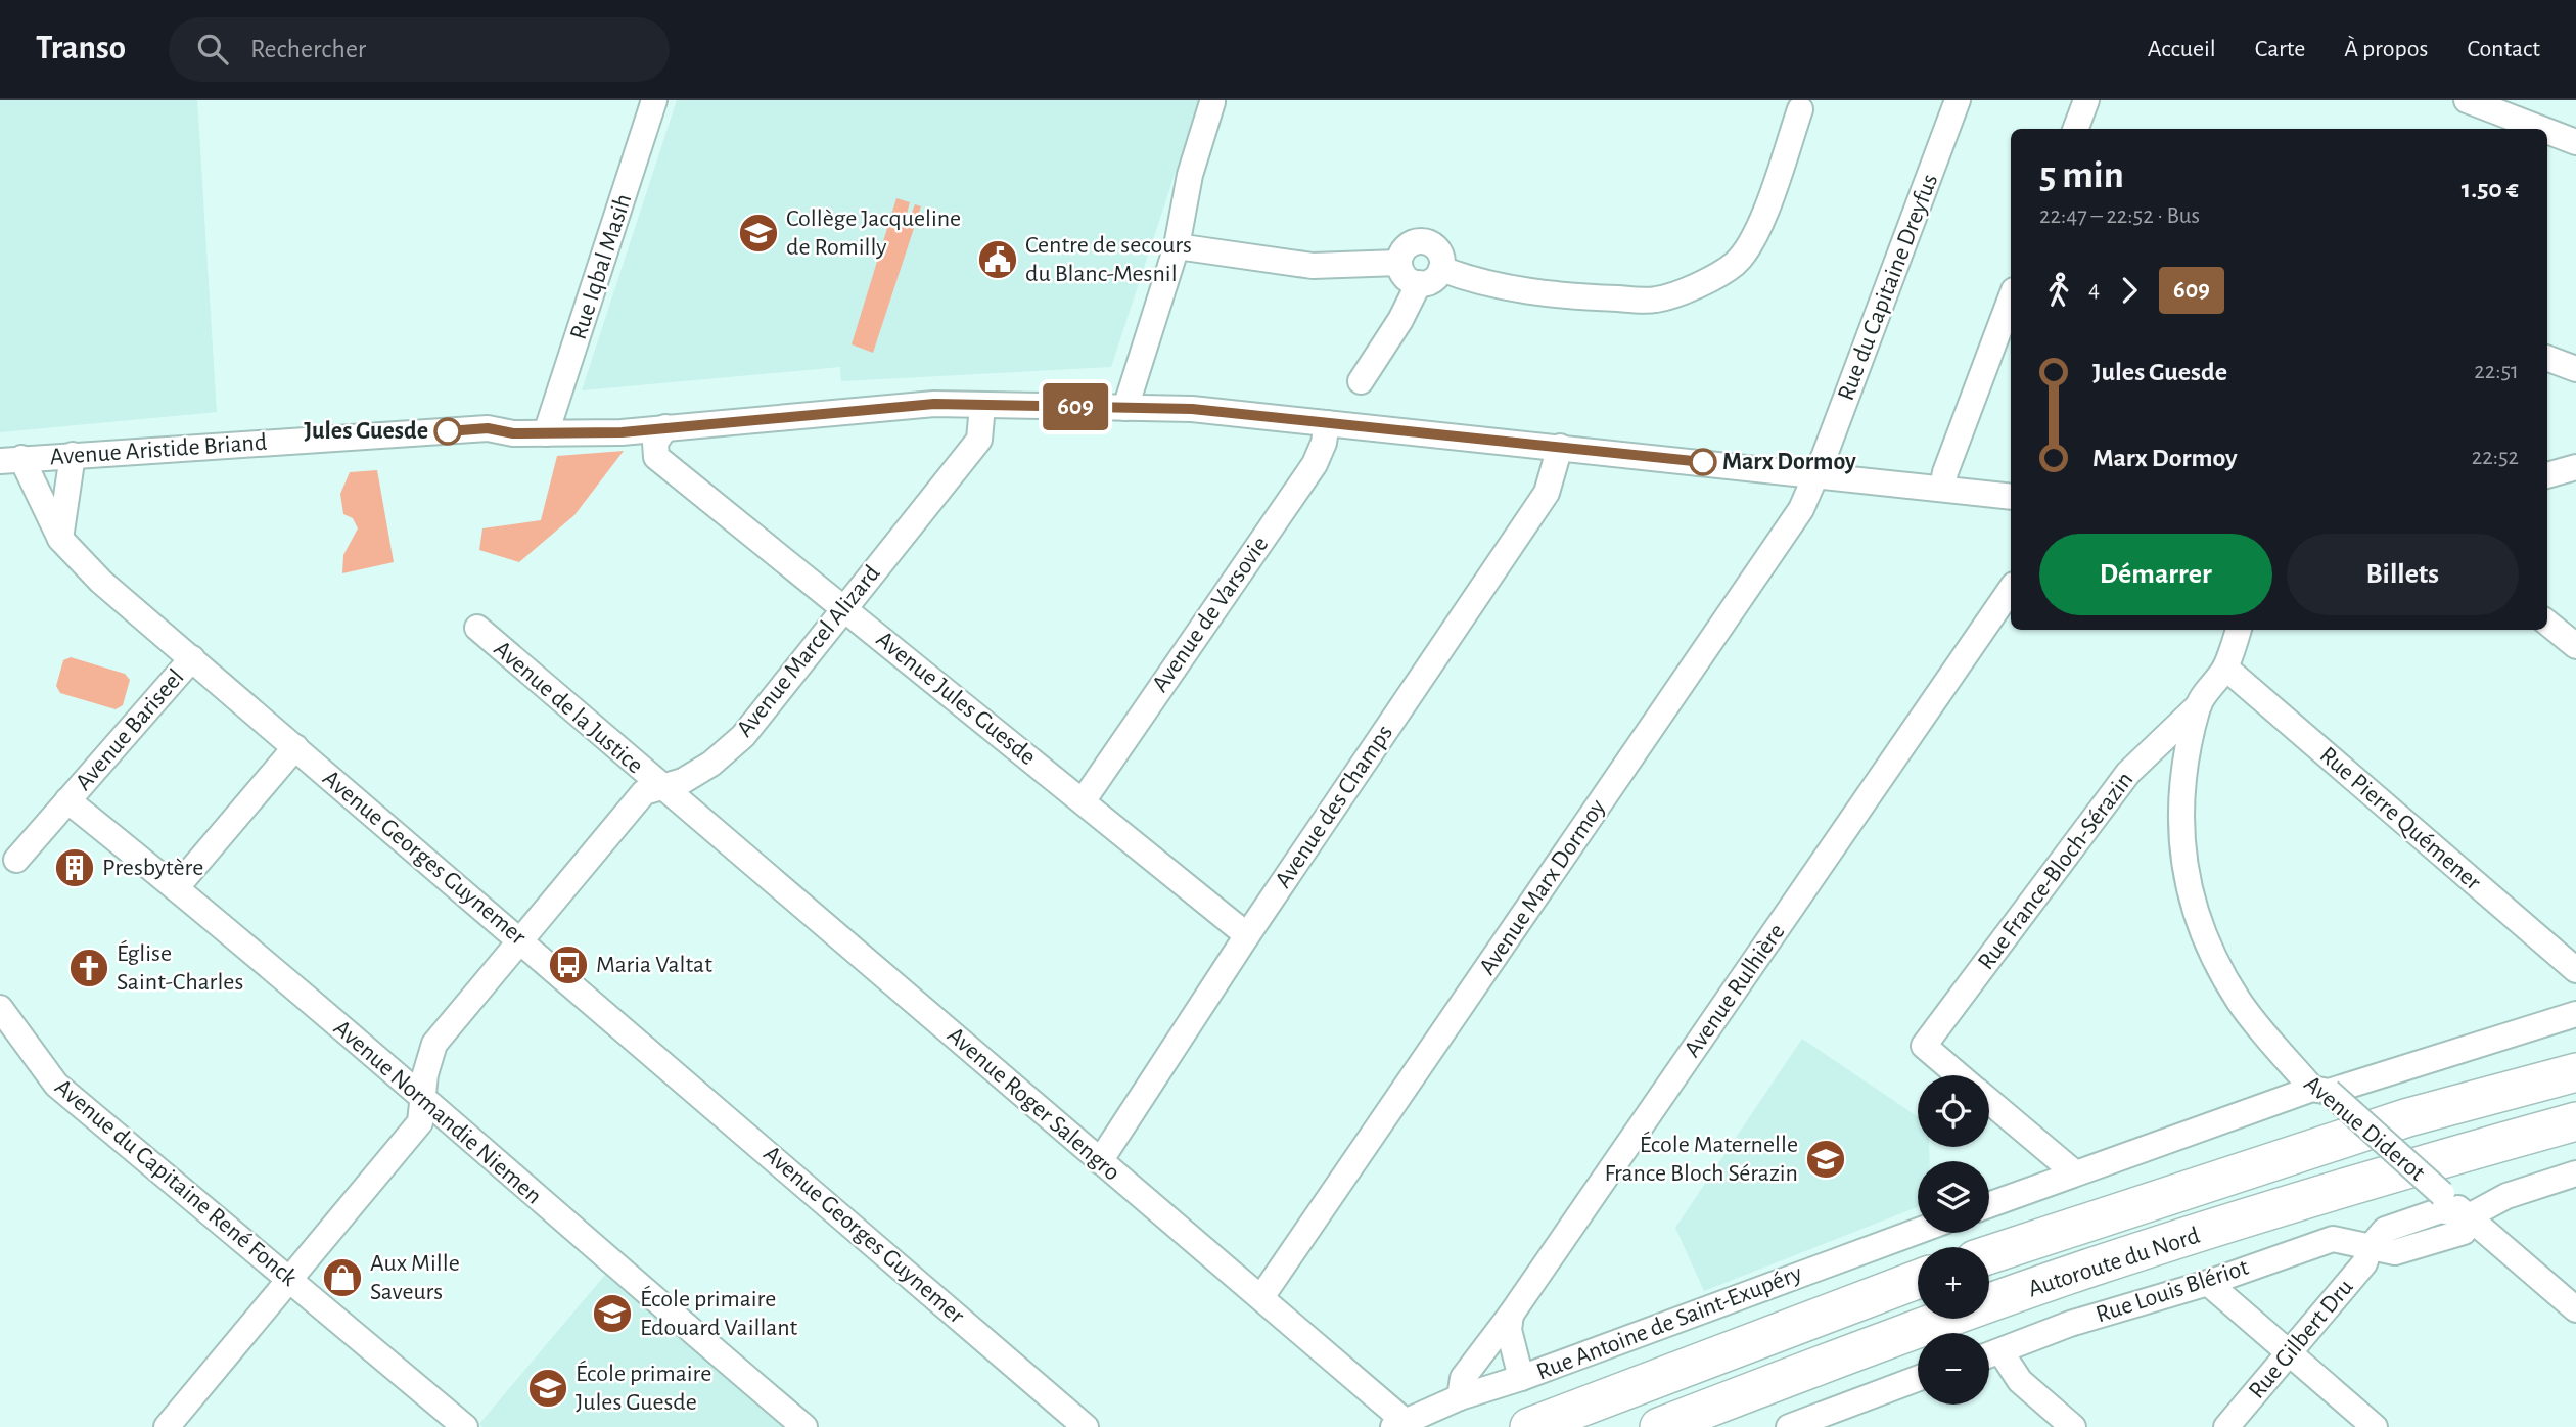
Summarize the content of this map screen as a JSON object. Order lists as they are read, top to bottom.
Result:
{
  "streets": {
    "highway": ["Autoroute du Nord"],
    "street": [
      "Rue Iqbal Masih",
      "Rue du Capitaine Dreyfus",
      "Avenue Aristide Briand",
      "Avenue de Varsovie",
      "Avenue Marcel Alizard",
      "Avenue Jules Guesde",
      "Avenue de la Justice",
      "Avenue Bariseel",
      "Avenue des Champs",
      "Rue Pierre Quémener",
      "Avenue Georges Guynemer",
      "Rue France-Bloch-Sérazin",
      "Avenue Marx Dormoy",
      "Avenue Rulhière",
      "Avenue Roger Salengro",
      "Avenue Normandie Niemen",
      "Avenue Diderot",
      "Avenue du Capitaine René Fonck",
      "Rue Louis Blériot",
      "Rue Antoine de Saint-Exupéry",
      "Rue Gilbert Dru"
    ]
  },
  "crossings": [
    ["Rue Iqbal Masih", "Avenue Aristide Briand"],
    ["Rue du Capitaine Dreyfus", "Avenue Aristide Briand"],
    ["Rue du Capitaine Dreyfus", "Avenue Marx Dormoy"],
    ["Avenue Aristide Briand", "Avenue de Varsovie"],
    ["Avenue Aristide Briand", "Avenue Marcel Alizard"],
    ["Avenue Aristide Briand", "Avenue Jules Guesde"],
    ["Avenue Aristide Briand", "Avenue des Champs"],
    ["Avenue Aristide Briand", "Avenue Georges Guynemer"],
    ["Avenue Aristide Briand", "Avenue Marx Dormoy"],
    ["Avenue de Varsovie", "Avenue Jules Guesde"],
    ["Avenue Marcel Alizard", "Avenue Jules Guesde"],
    ["Avenue Marcel Alizard", "Avenue de la Justice"],
    ["Avenue Marcel Alizard", "Avenue Georges Guynemer"],
    ["Avenue Marcel Alizard", "Avenue Roger Salengro"],
    ["Avenue Marcel Alizard", "Avenue Normandie Niemen"],
    ["Avenue Marcel Alizard", "Avenue du Capitaine René Fonck"],
    ["Avenue Jules Guesde", "Avenue des Champs"],
    ["Avenue de la Justice", "Avenue Roger Salengro"],
    ["Avenue Bariseel", "Avenue Georges Guynemer"],
    ["Avenue Bariseel", "Avenue Normandie Niemen"],
    ["Avenue des Champs", "Avenue Roger Salengro"],
    ["Rue Pierre Quémener", "Avenue Diderot"],
    ["Rue France-Bloch-Sérazin", "Avenue Diderot"],
    ["Avenue Marx Dormoy", "Avenue Roger Salengro"],
    ["Avenue Rulhière", "Rue Antoine de Saint-Exupéry"],
    ["Avenue Roger Salengro", "Rue Antoine de Saint-Exupéry"],
    ["Avenue Diderot", "Rue Louis Blériot"],
    ["Rue Louis Blériot", "Rue Gilbert Dru"]
  ],
  "places": {
    "school or university": [
      "Collège Jacqueline de Romilly",
      "École Maternelle France Bloch Sérazin",
      "École primaire Edouard Vaillant",
      "École primaire Jules Guesde"
    ],
    "public building": ["Centre de secours du Blanc-Mesnil"],
    "other": ["Jules Guesde", "Marx Dormoy"],
    "building": ["Presbytère"],
    "bus stop": ["Maria Valtat"],
    "church": ["Église Saint-Charles"],
    "shop": ["Aux Mille Saveurs"]
  },
  "lines": ["bus line 609"],
  "page": {
    "header": "Transo",
    "search": "Rechercher",
    "nav": [
      "Accueil",
      "Carte",
      "À propos",
      "Contact"
    ],
    "on_map": "609",
    "heading": ["5 min", "22:47 – 22:52 · Bus", "1.50 €"],
    "legs": ["4", "609"],
    "list": [
      {
        "name": "Jules Guesde",
        "value": "22:51"
      },
      {
        "name": "Marx Dormoy",
        "value": "22:52"
      }
    ],
    "buttons": ["Démarrer", "Billets"],
    "map_buttons": ["+", "−"]
  }
}
